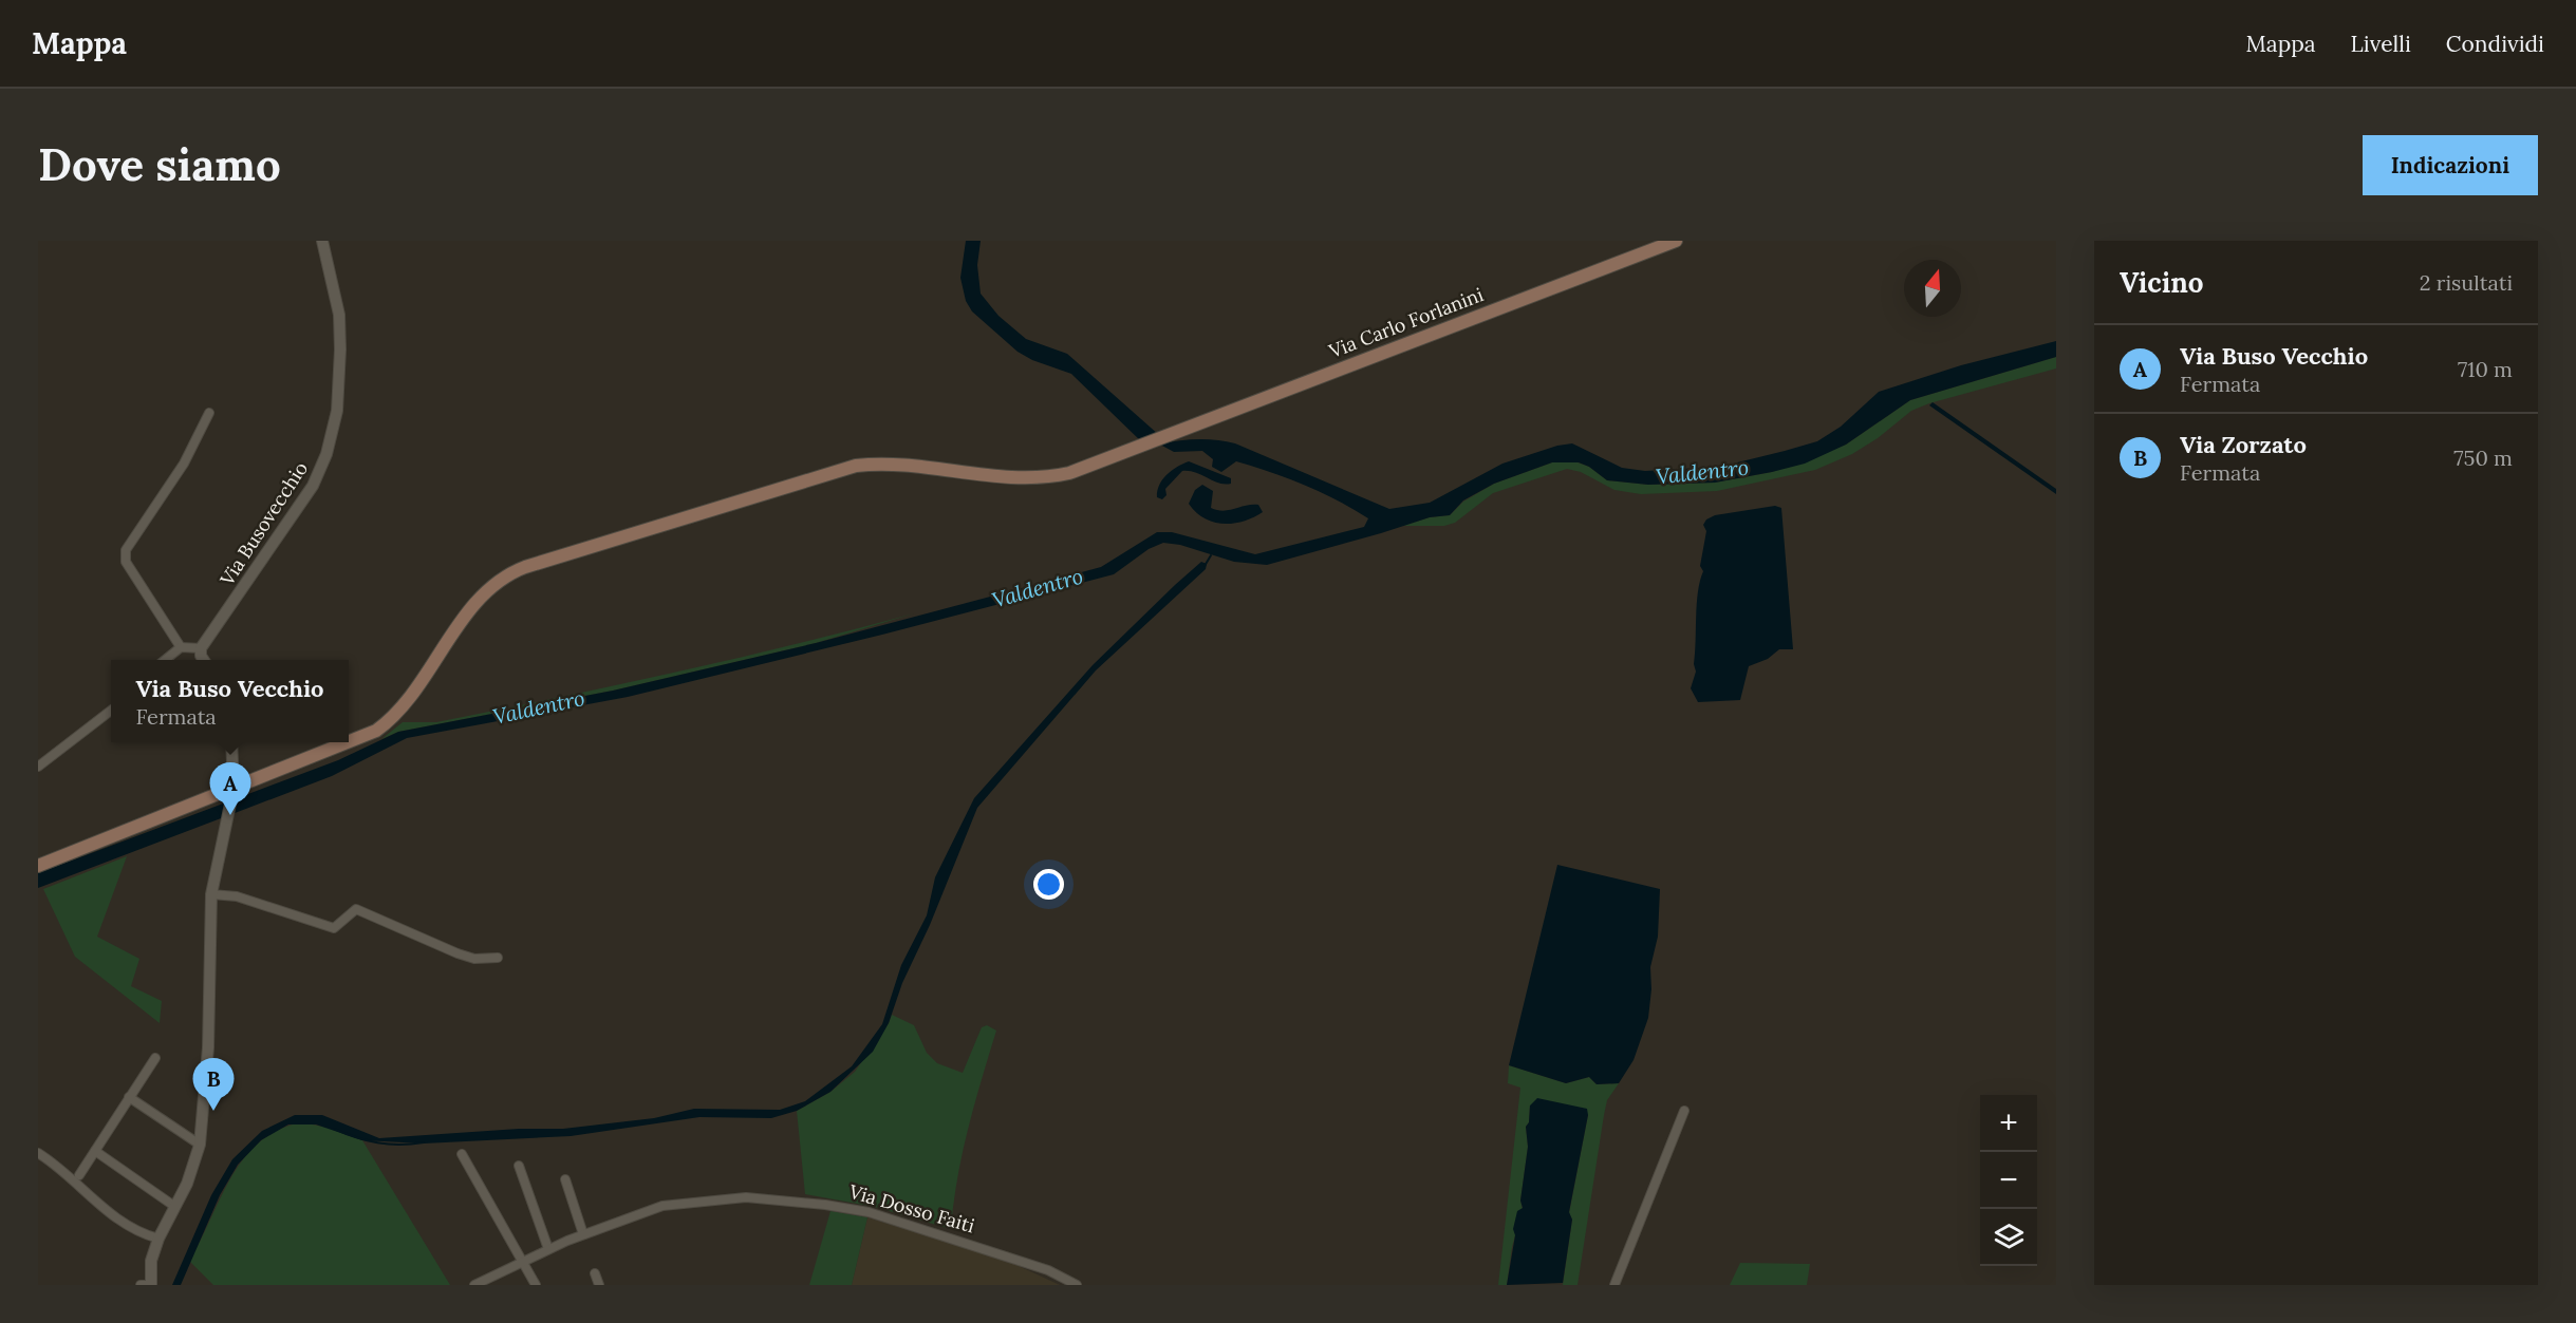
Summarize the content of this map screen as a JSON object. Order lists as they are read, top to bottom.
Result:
{
  "streets": {
    "main road": ["Via Carlo Forlanini"],
    "street": ["Via Busovecchio", "Via Dosso Faiti"]
  },
  "water": ["Valdentro"],
  "north": "top",
  "page": {
    "header": "Mappa",
    "nav": ["Mappa", "Livelli", "Condividi"],
    "buttons": "Indicazioni",
    "title": "Dove siamo",
    "heading": ["Vicino", "2 risultati"],
    "list": [
      {
        "mark": "A",
        "name": "Via Buso Vecchio",
        "note": "Fermata",
        "value": "710 m"
      },
      {
        "mark": "B",
        "name": "Via Zorzato",
        "note": "Fermata",
        "value": "750 m"
      }
    ],
    "popup": ["Via Buso Vecchio", "Fermata"],
    "pins": ["A", "B"],
    "map_buttons": ["+", "−"]
  }
}
